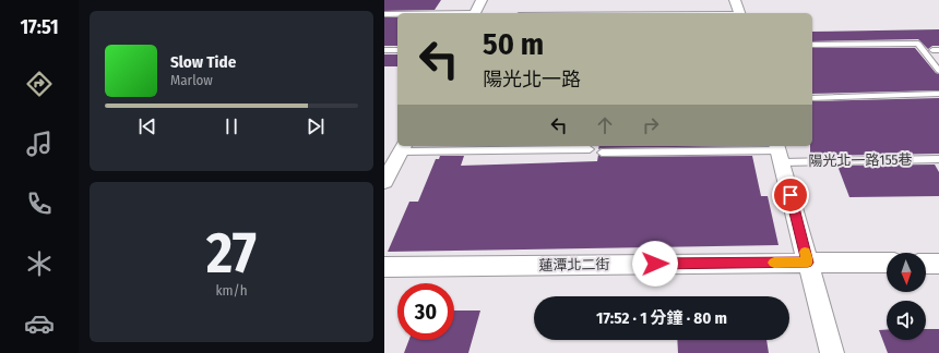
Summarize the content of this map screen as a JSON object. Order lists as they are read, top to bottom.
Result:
{
  "streets": {
    "street": ["蓮潭北二街"],
    "lane": ["陽光北一路155巷"]
  },
  "north": "bottom",
  "page": {
    "tabs": "17:51",
    "turn": ["50 m", "陽光北一路"],
    "song": ["Slow Tide", "Marlow"],
    "tile": ["27", "km/h"],
    "limit": "30",
    "trip": "17:52 · 1 分鐘 · 80 m"
  }
}
